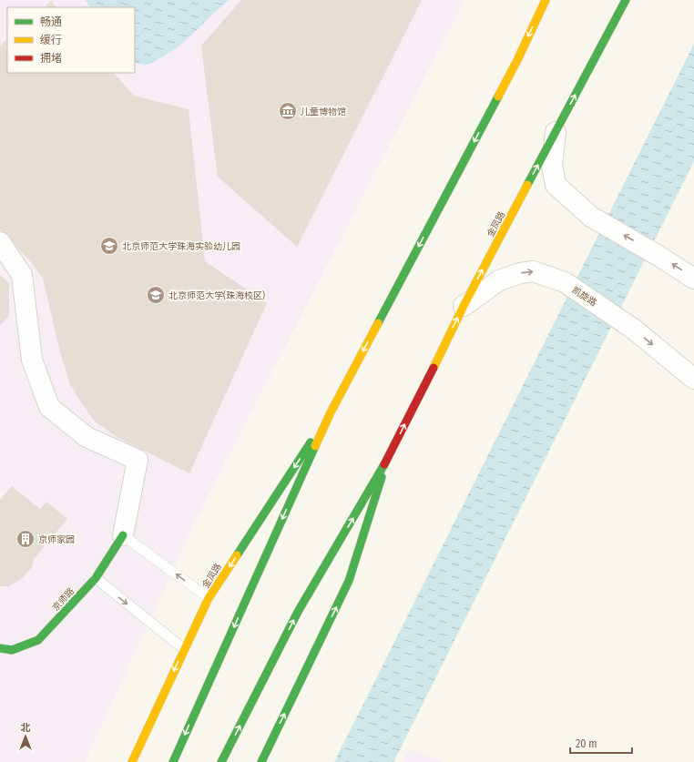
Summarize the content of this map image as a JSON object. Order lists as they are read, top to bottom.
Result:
{
  "streets": {
    "main road": ["金凤路", "京师路"],
    "street": ["凯旋路"]
  },
  "crossings": [
    ["金凤路", "凯旋路"]
  ],
  "one_way": ["凯旋路"],
  "places": {
    "museum": ["儿童博物馆"],
    "school or university": ["北京师范大学珠海实验幼儿园", "北京师范大学(珠海校区)"],
    "building": ["京师家园"]
  },
  "legend": ["畅通", "缓行", "拥堵"],
  "scale_bar": "20 m",
  "north": "top"
}
